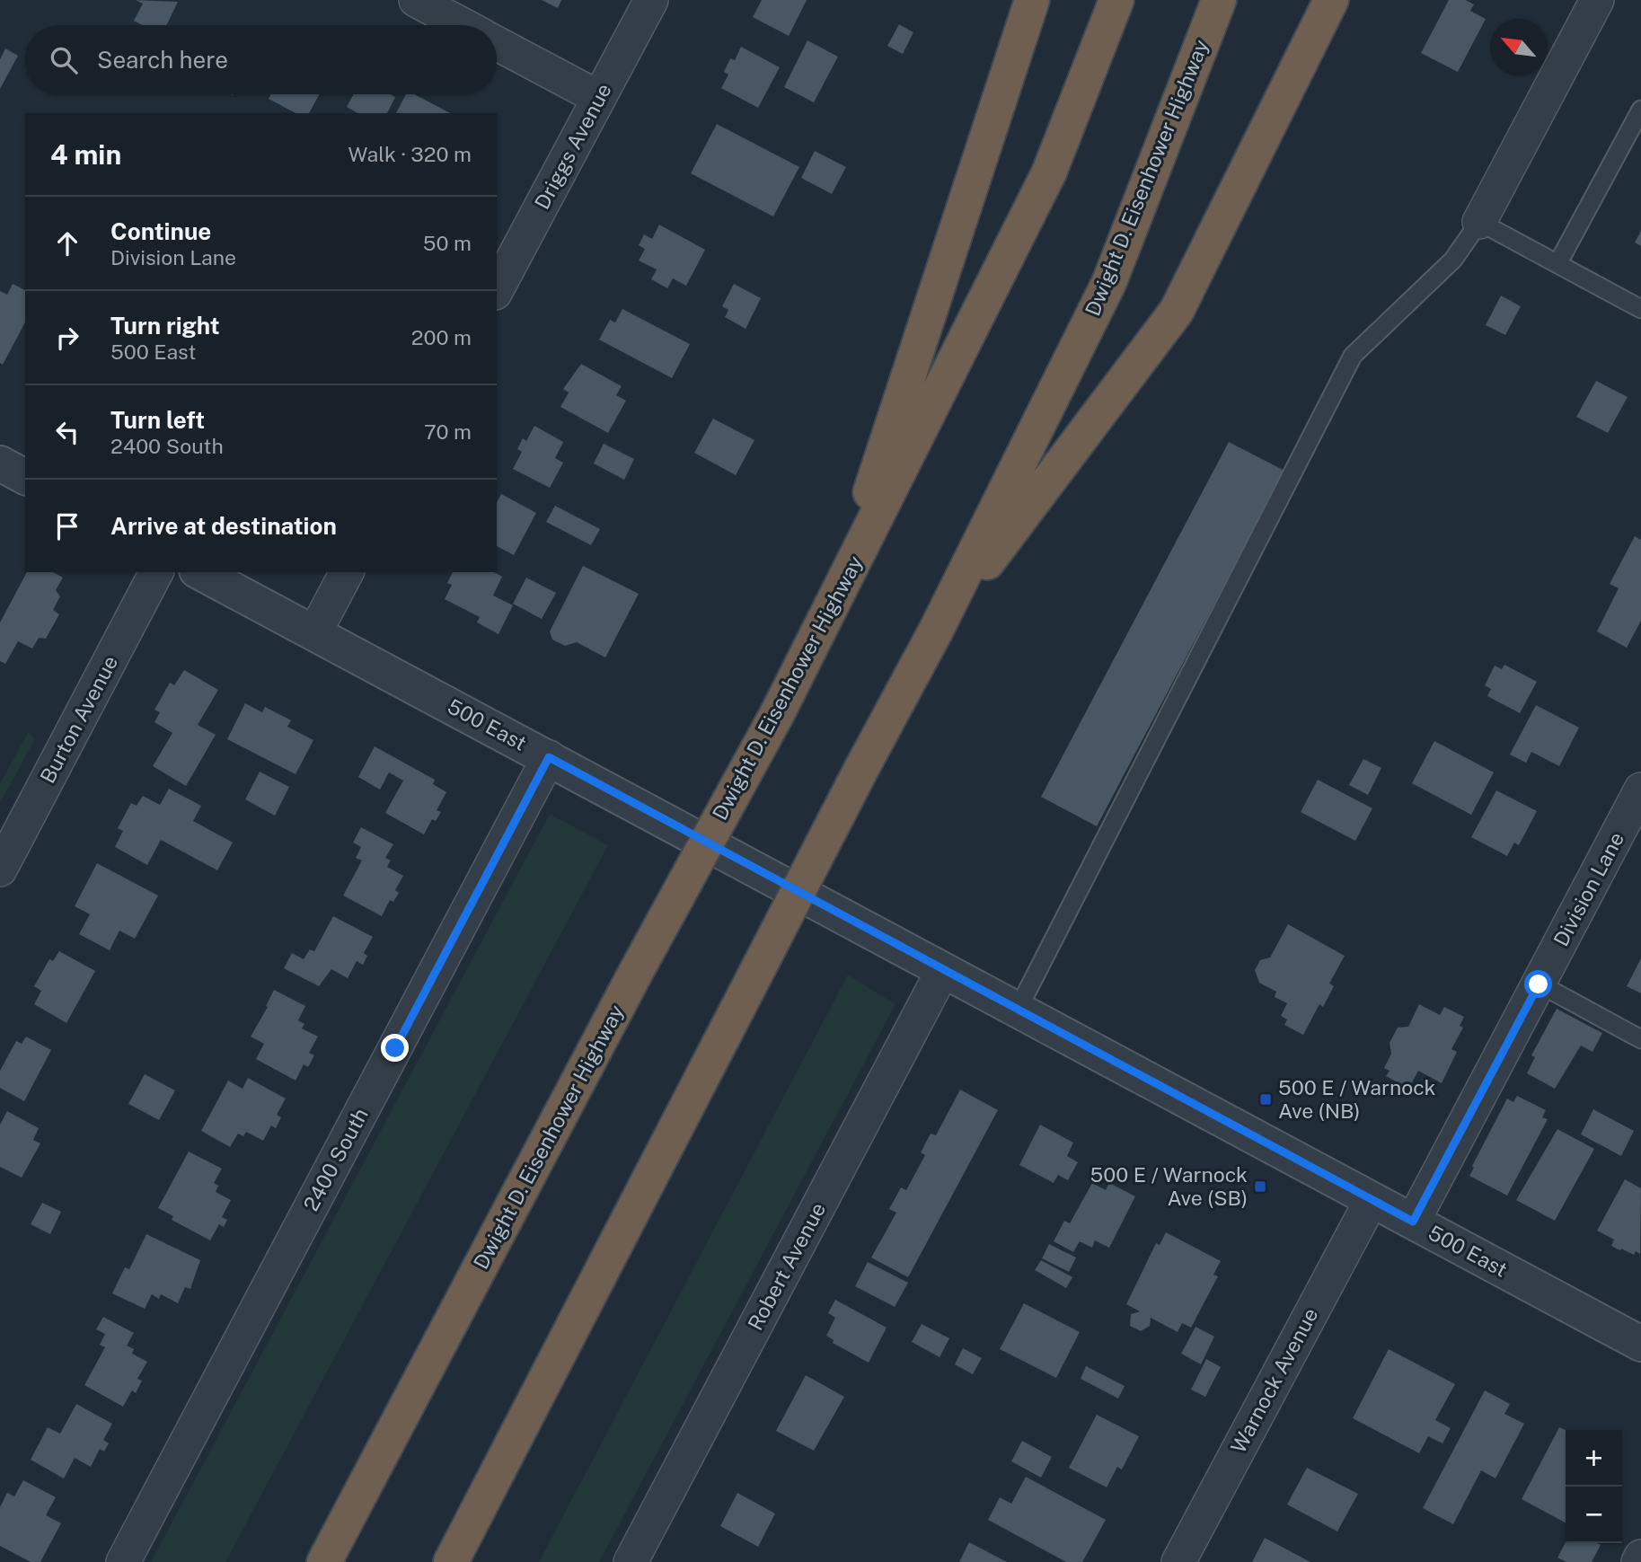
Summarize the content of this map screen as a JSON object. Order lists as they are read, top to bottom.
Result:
{
  "streets": {
    "highway": ["Dwight D. Eisenhower Highway"],
    "street": [
      "Driggs Avenue",
      "Burton Avenue",
      "500 East",
      "Division Lane",
      "2400 South",
      "Robert Avenue",
      "Warnock Avenue"
    ]
  },
  "crossings": [
    ["500 East", "Division Lane"],
    ["500 East", "2400 South"],
    ["500 East", "Robert Avenue"],
    ["500 East", "Warnock Avenue"]
  ],
  "places": {
    "transit": ["500 E / Warnock Ave (NB)", "500 E / Warnock Ave (SB)"]
  },
  "north": "top left",
  "page": {
    "search": "Search here",
    "heading": ["4 min", "Walk · 320 m"],
    "list": [
      ["Continue", "Division Lane", "50 m"],
      ["Turn right", "500 East", "200 m"],
      ["Turn left", "2400 South", "70 m"],
      "Arrive at destination"
    ],
    "map_buttons": ["+", "−"]
  }
}
